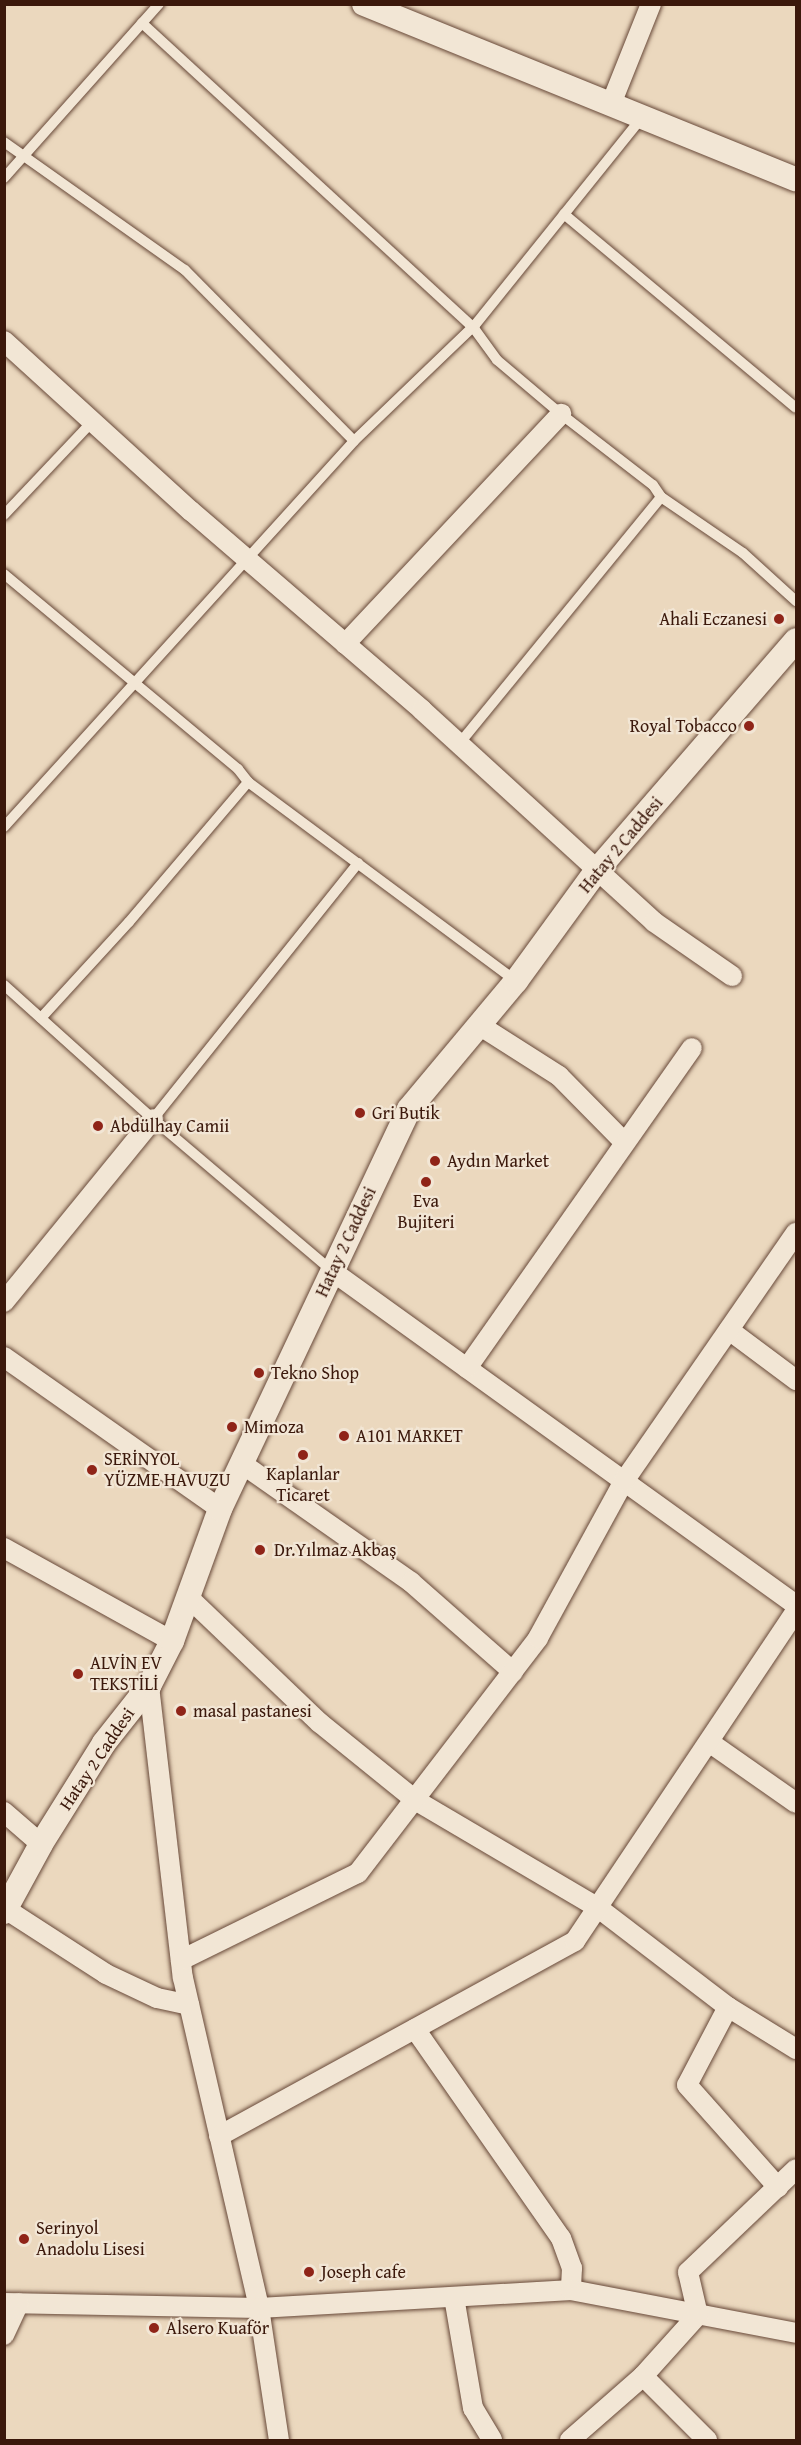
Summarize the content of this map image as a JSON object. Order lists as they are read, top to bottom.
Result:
{
  "streets": {
    "street": ["Hatay 2 Caddesi"]
  },
  "places": [
    "Ahali Eczanesi",
    "Royal Tobacco",
    "Gri Butik",
    "Abdülhay Camii",
    "Aydın Market",
    "Eva Bujiteri",
    "Tekno Shop",
    "Mimoza",
    "A101 MARKET",
    "Kaplanlar Ticaret",
    "SERİNYOL YÜZME HAVUZU",
    "Dr.Yılmaz Akbaş",
    "ALVİN EV TEKSTİLİ",
    "masal pastanesi",
    "Serinyol Anadolu Lisesi",
    "Joseph cafe",
    "Alsero Kuaför"
  ]
}
